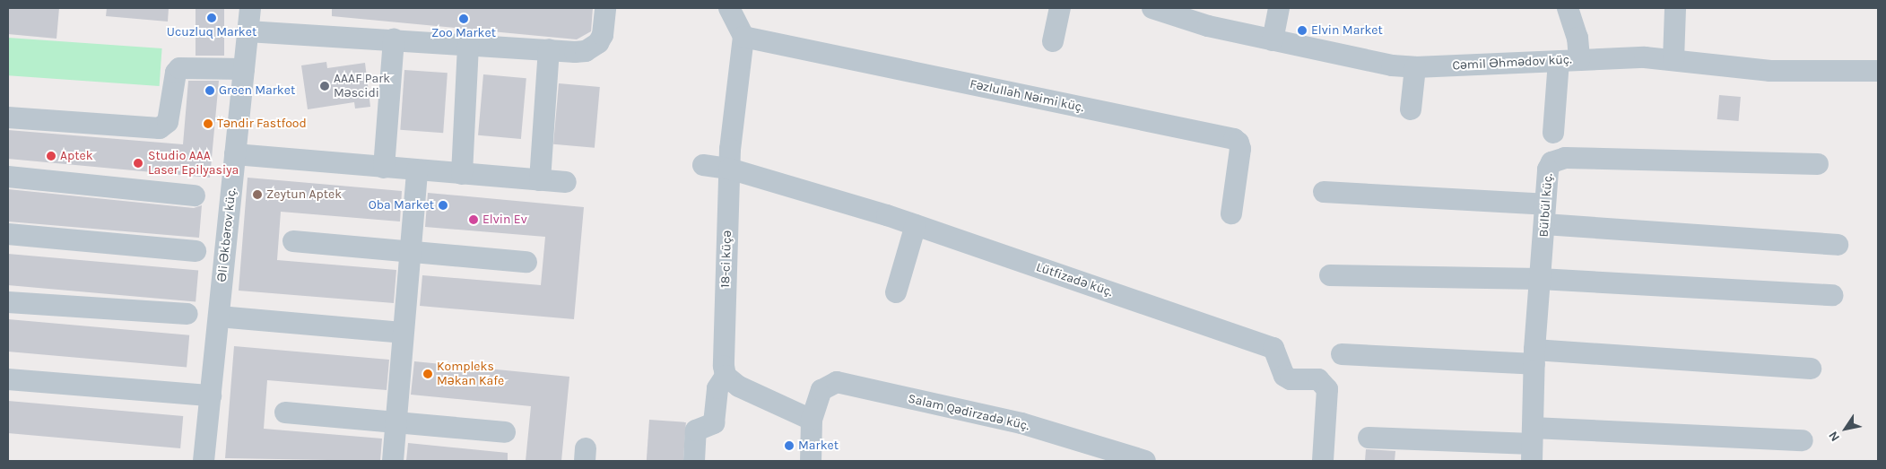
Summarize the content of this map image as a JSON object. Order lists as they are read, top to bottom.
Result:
{
  "streets": {
    "street": [
      "Cəmil Əhmədov küç.",
      "Fəzlullah Nəimi küç.",
      "Bülbül küç.",
      "Əli Əkbərov küç.",
      "18-ci küçə",
      "Lütfizadə küç.",
      "Salam Qədirzadə küç."
    ]
  },
  "crossings": [
    ["Fəzlullah Nəimi küç.", "18-ci küçə"],
    ["18-ci küçə", "Lütfizadə küç."]
  ],
  "places": [
    "Ucuzluq Market",
    "Zoo Market",
    "Elvin Market",
    "AAAF Park Məscidi",
    "Green Market",
    "Təndir Fastfood",
    "Aptek",
    "Studio AAA Laser Epilyasiya",
    "Zeytun Aptek",
    "Oba Market",
    "Elvin Ev",
    "Kompleks Məkan Kafe",
    "Market"
  ],
  "north": "bottom left"
}
